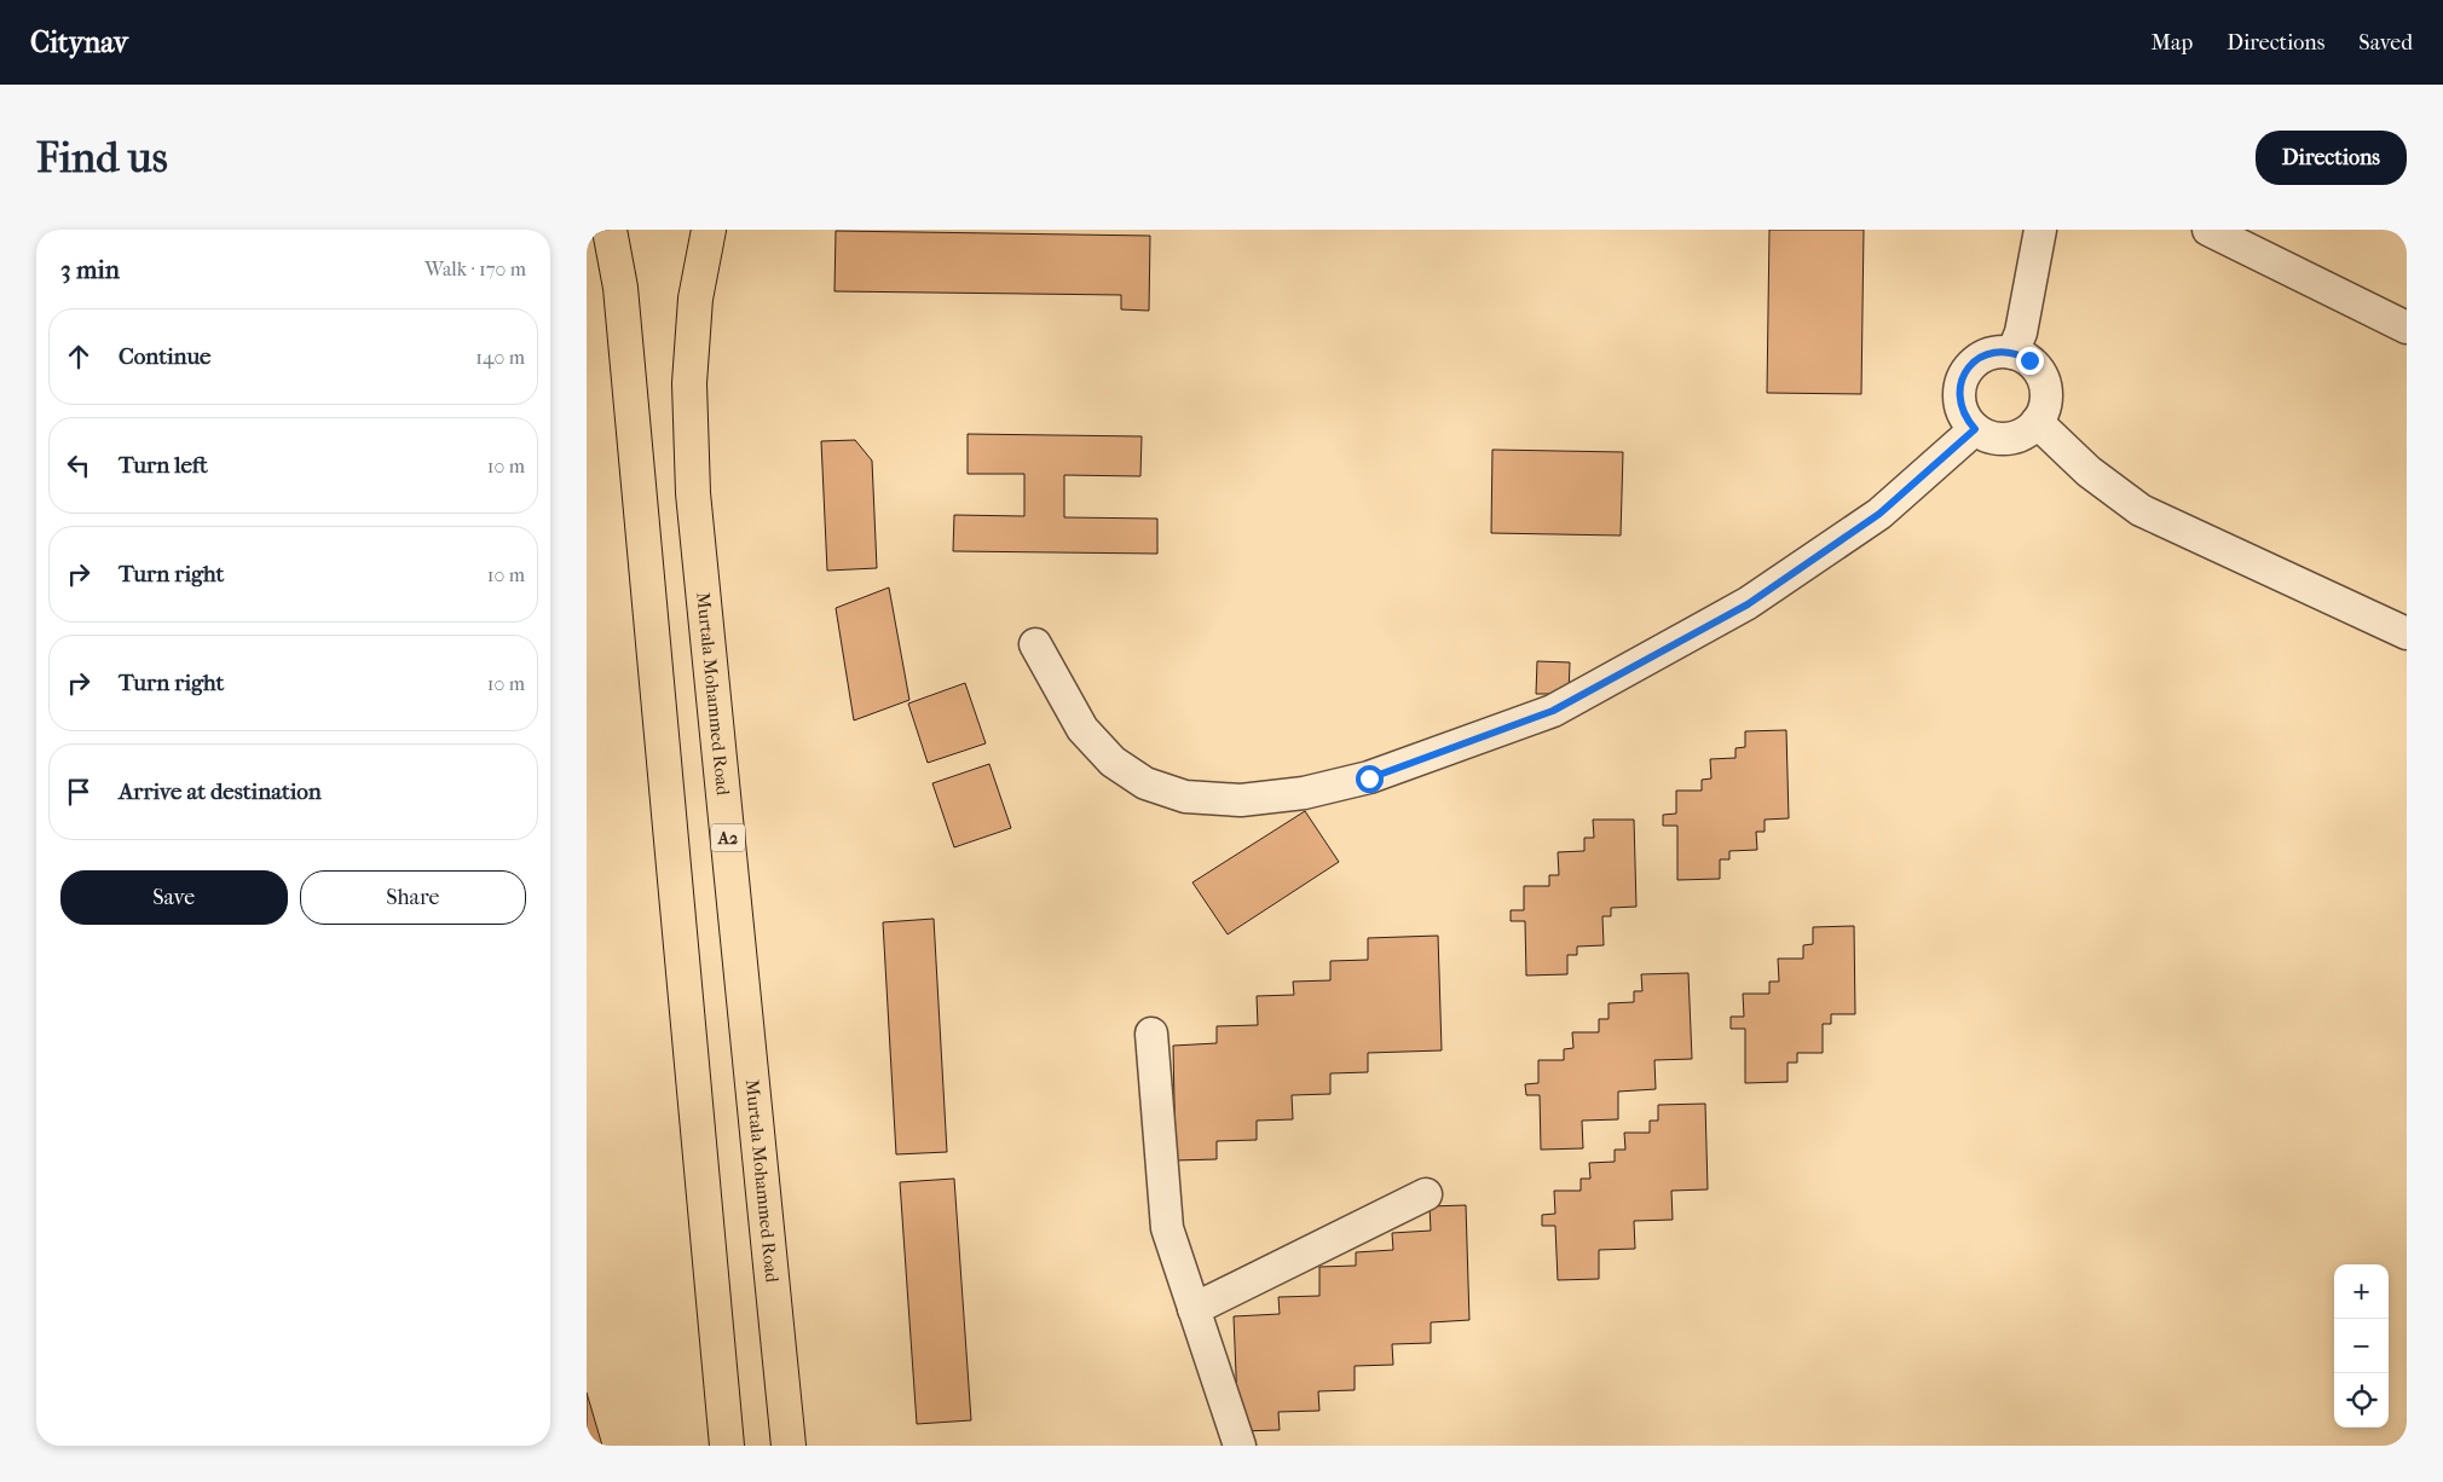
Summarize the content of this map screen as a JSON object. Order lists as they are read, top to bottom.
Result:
{
  "streets": {
    "highway": ["Murtala Mohammed Road", "A2"]
  },
  "page": {
    "header": "Citynav",
    "nav": ["Map", "Directions", "Saved"],
    "buttons": [
      "Directions",
      ["Save", "Share"]
    ],
    "title": "Find us",
    "heading": ["3 min", "Walk · 170 m"],
    "list": [
      ["Continue", "140 m"],
      ["Turn left", "10 m"],
      ["Turn right", "10 m"],
      ["Turn right", "10 m"],
      "Arrive at destination"
    ],
    "map_buttons": ["+", "−"]
  }
}
